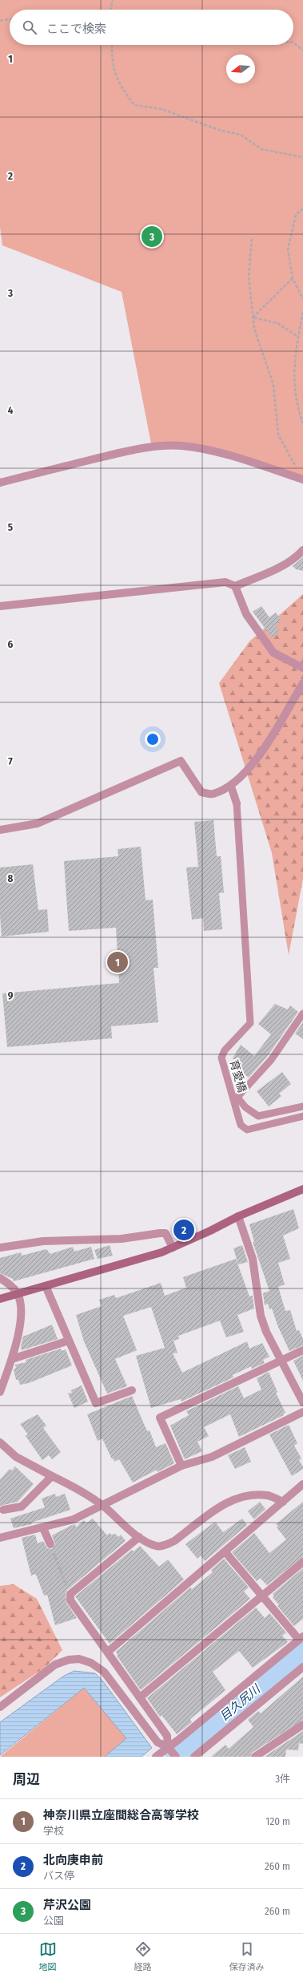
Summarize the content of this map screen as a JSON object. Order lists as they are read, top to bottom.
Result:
{
  "streets": {
    "lane": ["育愛橋"]
  },
  "water": ["目久尻川"],
  "north": "left",
  "page": {
    "search": "ここで検索",
    "pins": ["3", "1", "2"],
    "heading": ["周辺", "3件"],
    "list": [
      {
        "mark": "1",
        "name": "神奈川県立座間総合高等学校",
        "note": "学校",
        "value": "120 m"
      },
      {
        "mark": "2",
        "name": "北向庚申前",
        "note": "バス停",
        "value": "260 m"
      },
      {
        "mark": "3",
        "name": "芹沢公園",
        "note": "公園",
        "value": "260 m"
      }
    ],
    "nav": ["地図", "経路", "保存済み"]
  },
  "grid": {
    "rows": [
      "1",
      "2",
      "3",
      "4",
      "5",
      "6",
      "7",
      "8",
      "9"
    ]
  }
}
